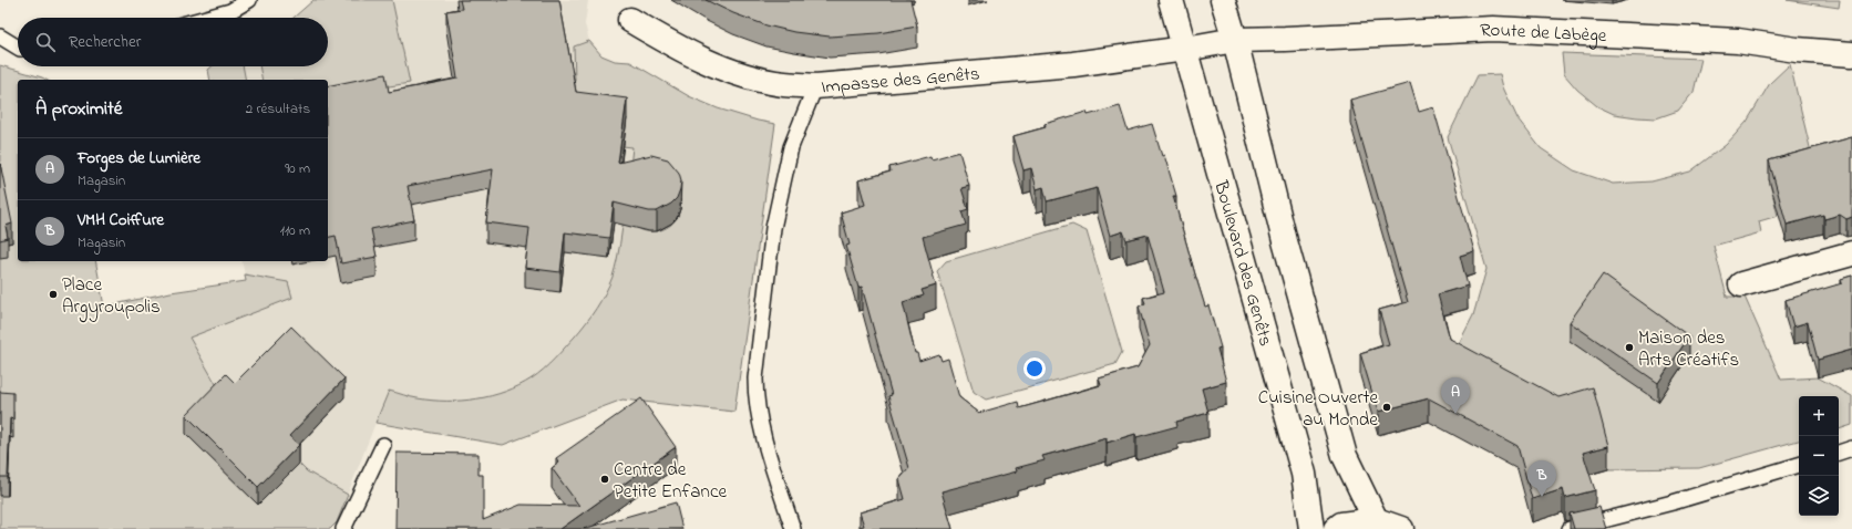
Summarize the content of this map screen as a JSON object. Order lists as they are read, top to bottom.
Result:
{
  "streets": {
    "street": ["Route de Labège", "Impasse des Genêts", "Boulevard des Genêts"]
  },
  "crossings": [
    ["Route de Labège", "Impasse des Genêts"],
    ["Route de Labège", "Boulevard des Genêts"],
    ["Impasse des Genêts", "Boulevard des Genêts"]
  ],
  "places": [
    "Place Argyroupolis",
    "Maison des Arts Créatifs",
    "Cuisine Ouverte au Monde",
    "Centre de Petite Enfance"
  ],
  "page": {
    "search": "Rechercher",
    "heading": ["À proximité", "2 résultats"],
    "list": [
      {
        "mark": "A",
        "name": "Forges de Lumière",
        "note": "Magasin",
        "value": "90 m"
      },
      {
        "mark": "B",
        "name": "VMH Coiffure",
        "note": "Magasin",
        "value": "110 m"
      }
    ],
    "pins": ["A", "B"],
    "map_buttons": ["+", "−"]
  }
}
